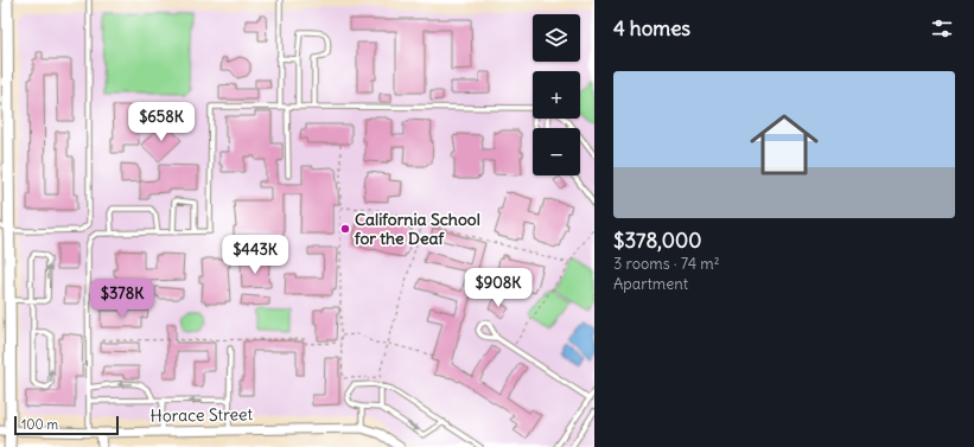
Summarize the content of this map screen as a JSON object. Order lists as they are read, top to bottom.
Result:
{
  "streets": {
    "street": ["Horace Street"]
  },
  "places": ["California School for the Deaf"],
  "scale_bar": "100 m",
  "page": {
    "heading": "4 homes",
    "map_buttons": ["+", "−"],
    "list": [
      {
        "name": "$378,000",
        "note": "3 rooms · 74 m² · Apartment"
      }
    ],
    "price": [
      "$658K",
      "$443K",
      "$908K",
      "$378K"
    ],
    "scale": "100 m"
  }
}
